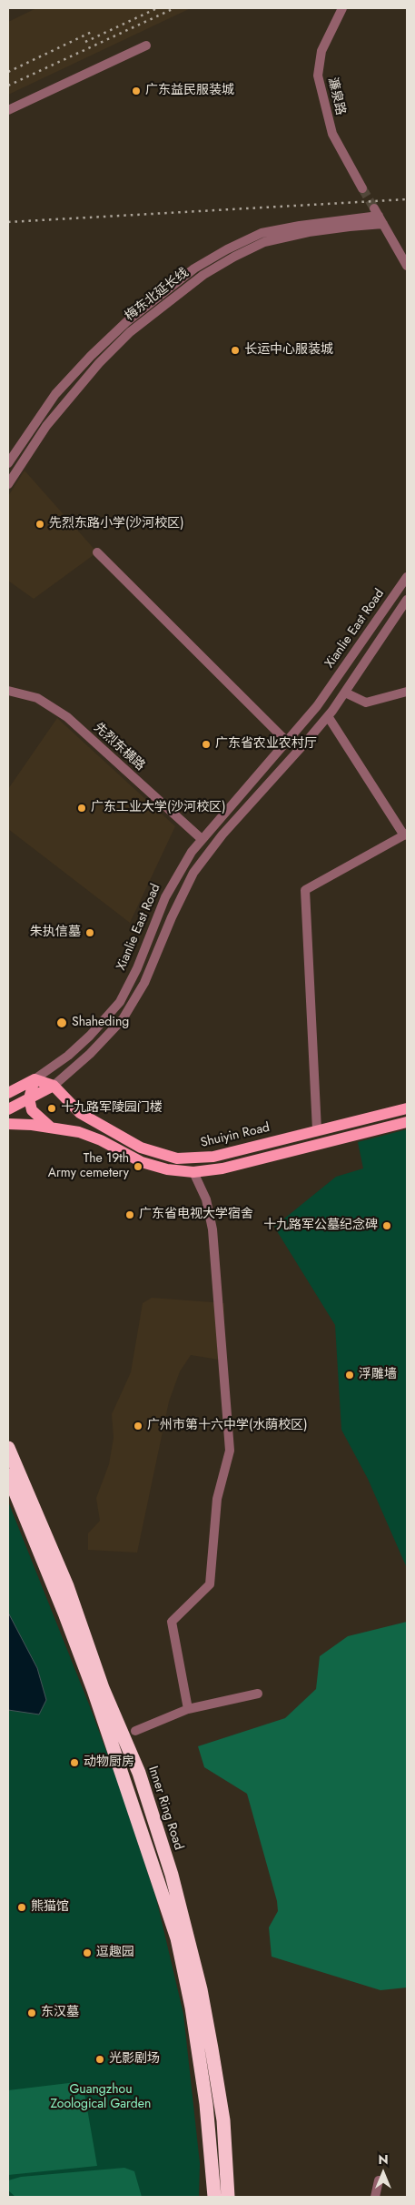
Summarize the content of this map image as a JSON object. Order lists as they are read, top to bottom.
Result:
{
  "streets": {
    "highway": ["Inner Ring Road"],
    "main road": ["Xianlie East Road", "Shuiyin Road"],
    "street": ["濂泉路", "梅东北延长线", "先烈东横路"]
  },
  "crossings": [
    ["Xianlie East Road", "先烈东横路"],
    ["Xianlie East Road", "Shuiyin Road"]
  ],
  "parks": ["Guangzhou Zoological Garden"],
  "places": [
    "广东益民服装城",
    "长运中心服装城",
    "先烈东路小学(沙河校区)",
    "广东省农业农村厅",
    "广东工业大学(沙河校区)",
    "朱执信墓",
    "Shaheding",
    "十九路军陵园门楼",
    "The 19th Army cemetery",
    "广东省电视大学宿舍",
    "十九路军公墓纪念碑",
    "浮雕墙",
    "广州市第十六中学(水荫校区)",
    "动物厨房",
    "熊猫馆",
    "逗趣园",
    "东汉墓",
    "光影剧场"
  ],
  "north": "top"
}
